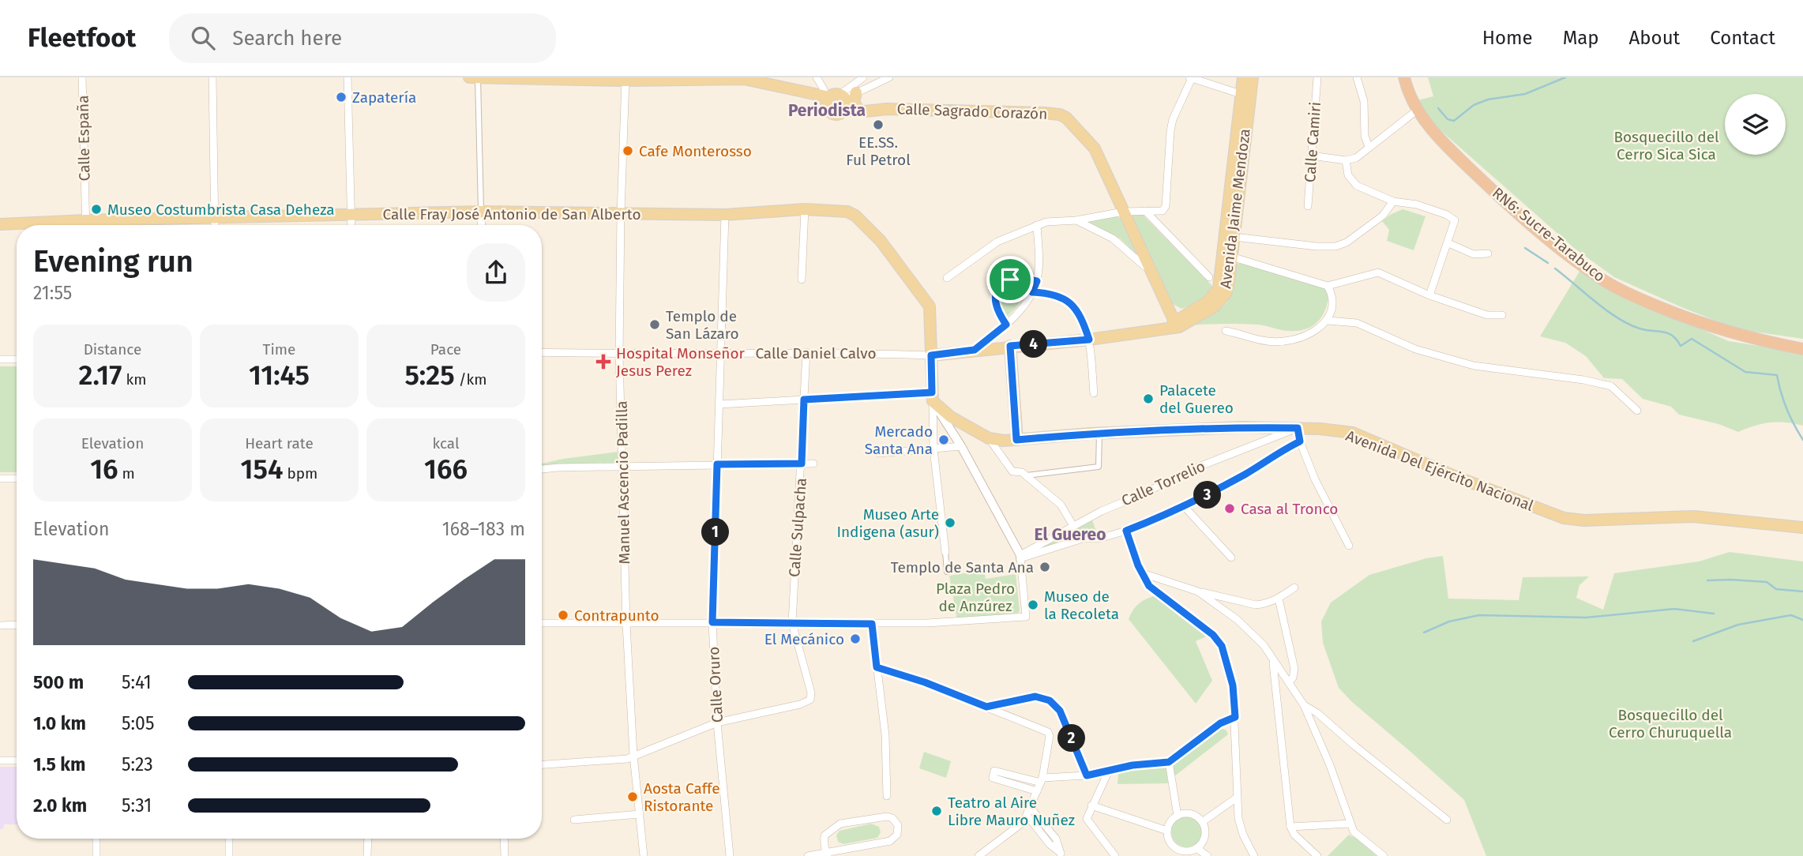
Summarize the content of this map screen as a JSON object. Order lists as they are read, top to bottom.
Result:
{
  "streets": {
    "highway": ["RN6: Sucre-Tarabuco"],
    "main road": [
      "Calle Sagrado Corazón",
      "Avenida Jaime Mendoza",
      "Calle Fray José Antonio de San Alberto",
      "Avenida Del Ejército Nacional"
    ],
    "street": [
      "Calle España",
      "Calle Camiri",
      "Calle Daniel Calvo",
      "Manuel Ascencio Padilla",
      "Calle Torrelio",
      "Calle Sulpacha",
      "Calle Oruro"
    ]
  },
  "crossings": [
    ["Calle Sagrado Corazón", "Avenida Jaime Mendoza"],
    ["Calle Fray José Antonio de San Alberto", "Calle Daniel Calvo"],
    ["Calle Fray José Antonio de San Alberto", "Manuel Ascencio Padilla"],
    ["Calle Fray José Antonio de San Alberto", "Calle Oruro"],
    ["Calle Daniel Calvo", "Manuel Ascencio Padilla"],
    ["Calle Daniel Calvo", "Calle Sulpacha"],
    ["Calle Daniel Calvo", "Calle Oruro"],
    ["Avenida Del Ejército Nacional", "Calle Torrelio"],
    ["Calle Sulpacha", "Calle Oruro"]
  ],
  "districts": ["Periodista", "El Guereo"],
  "parks": ["Bosquecillo del Cerro Sica Sica", "Plaza Pedro de Anzúrez", "Bosquecillo del Cerro Churuquella"],
  "places": {
    "other": [
      "Zapatería",
      "EE.SS. Ful Petrol",
      "Cafe Monterosso",
      "Museo Costumbrista Casa Deheza",
      "Templo de San Lázaro",
      "Palacete del Guereo",
      "Mercado Santa Ana",
      "Casa al Tronco",
      "Museo Arte Indigena (asur)",
      "Templo de Santa Ana",
      "Museo de la Recoleta",
      "Contrapunto",
      "El Mecánico",
      "Aosta Caffe Ristorante",
      "Teatro al Aire Libre Mauro Nuñez"
    ],
    "health": ["Hospital Monseñor Jesus Perez"]
  },
  "page": {
    "header": "Fleetfoot",
    "search": "Search here",
    "nav": [
      "Home",
      "Map",
      "About",
      "Contact"
    ],
    "heading": ["Evening run", "21:55"],
    "stats": [
      ["Distance", "2.17 km"],
      ["Time", "11:45"],
      ["Pace", "5:25 /km"],
      ["Elevation", "16 m"],
      ["Heart rate", "154 bpm"],
      ["kcal", "166"]
    ],
    "pins": [
      "4",
      "3",
      "1",
      "2"
    ],
    "chart": ["Elevation", "168–183 m"],
    "list": [
      {
        "name": "500 m",
        "note": "5:41"
      },
      {
        "name": "1.0 km",
        "note": "5:05"
      },
      {
        "name": "1.5 km",
        "note": "5:23"
      },
      {
        "name": "2.0 km",
        "note": "5:31"
      }
    ]
  }
}
